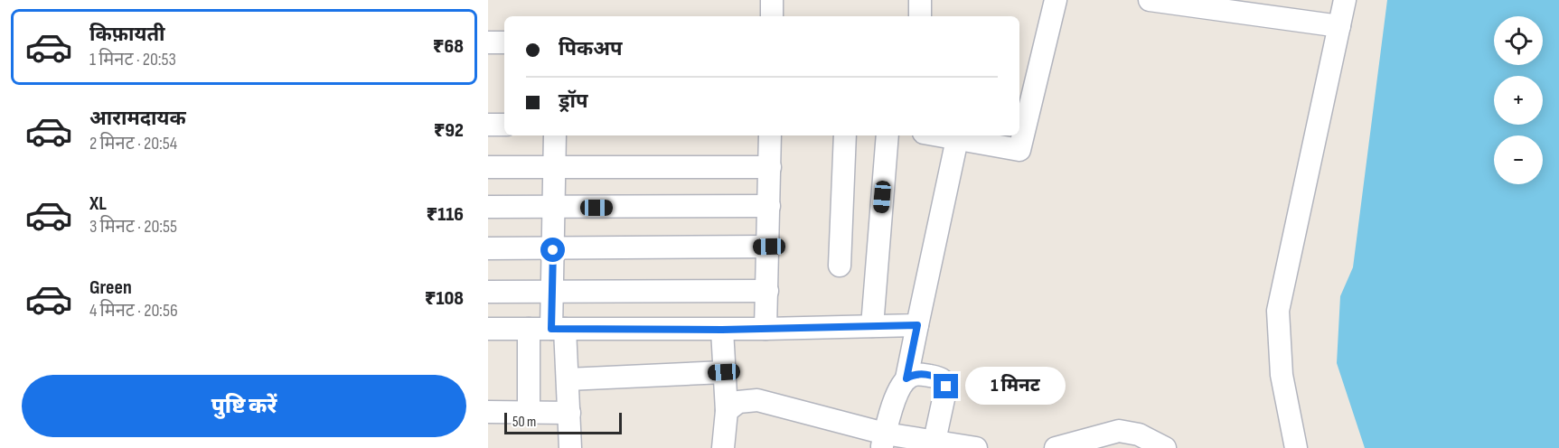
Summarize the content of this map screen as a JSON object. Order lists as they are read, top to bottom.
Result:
{
  "scale_bar": "50 m",
  "page": {
    "list": [
      {
        "name": "किफ़ायती",
        "note": "1 मिनट · 20:53",
        "value": "₹68"
      },
      {
        "name": "आरामदायक",
        "note": "2 मिनट · 20:54",
        "value": "₹92"
      },
      {
        "name": "XL",
        "note": "3 मिनट · 20:55",
        "value": "₹116"
      },
      {
        "name": "Green",
        "note": "4 मिनट · 20:56",
        "value": "₹108"
      }
    ],
    "map_buttons": ["+", "−"],
    "banner": ["पिकअप", "ड्रॉप"],
    "buttons": "पुष्टि करें",
    "bubble": "1 मिनट",
    "scale": "50 m"
  }
}
